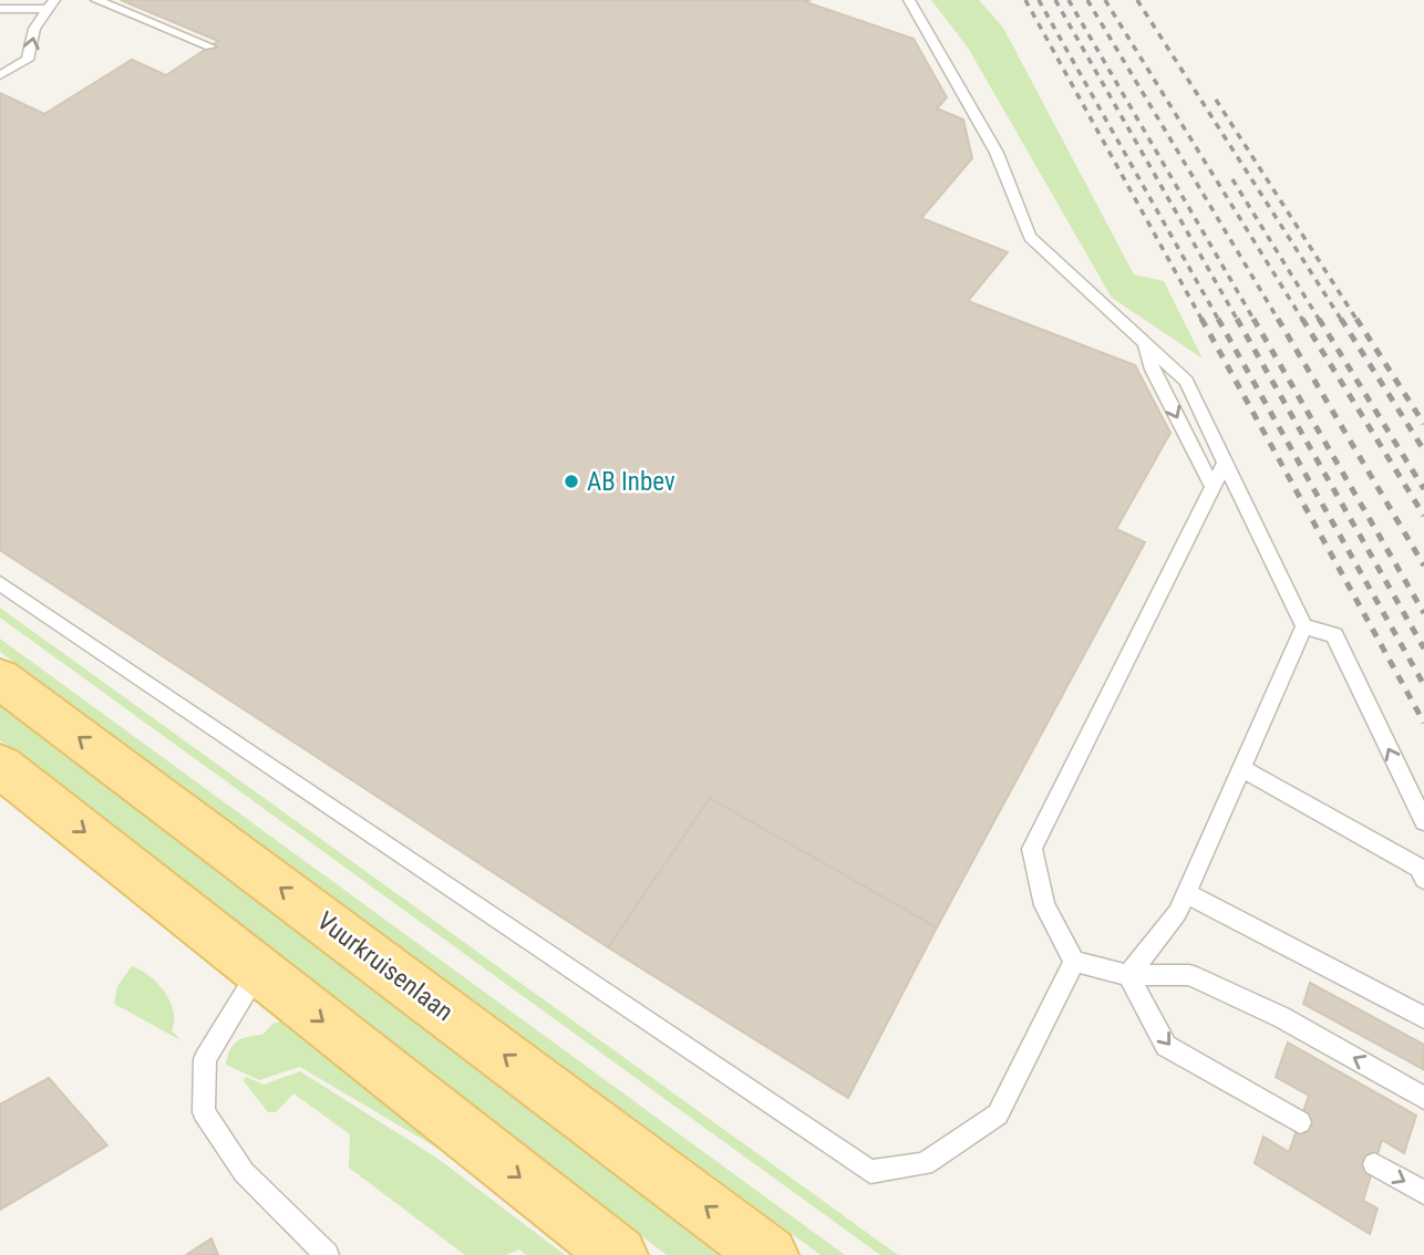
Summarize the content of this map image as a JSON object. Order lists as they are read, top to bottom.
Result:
{
  "streets": {
    "main road": ["Vuurkruisenlaan"]
  },
  "places": ["AB Inbev"]
}
